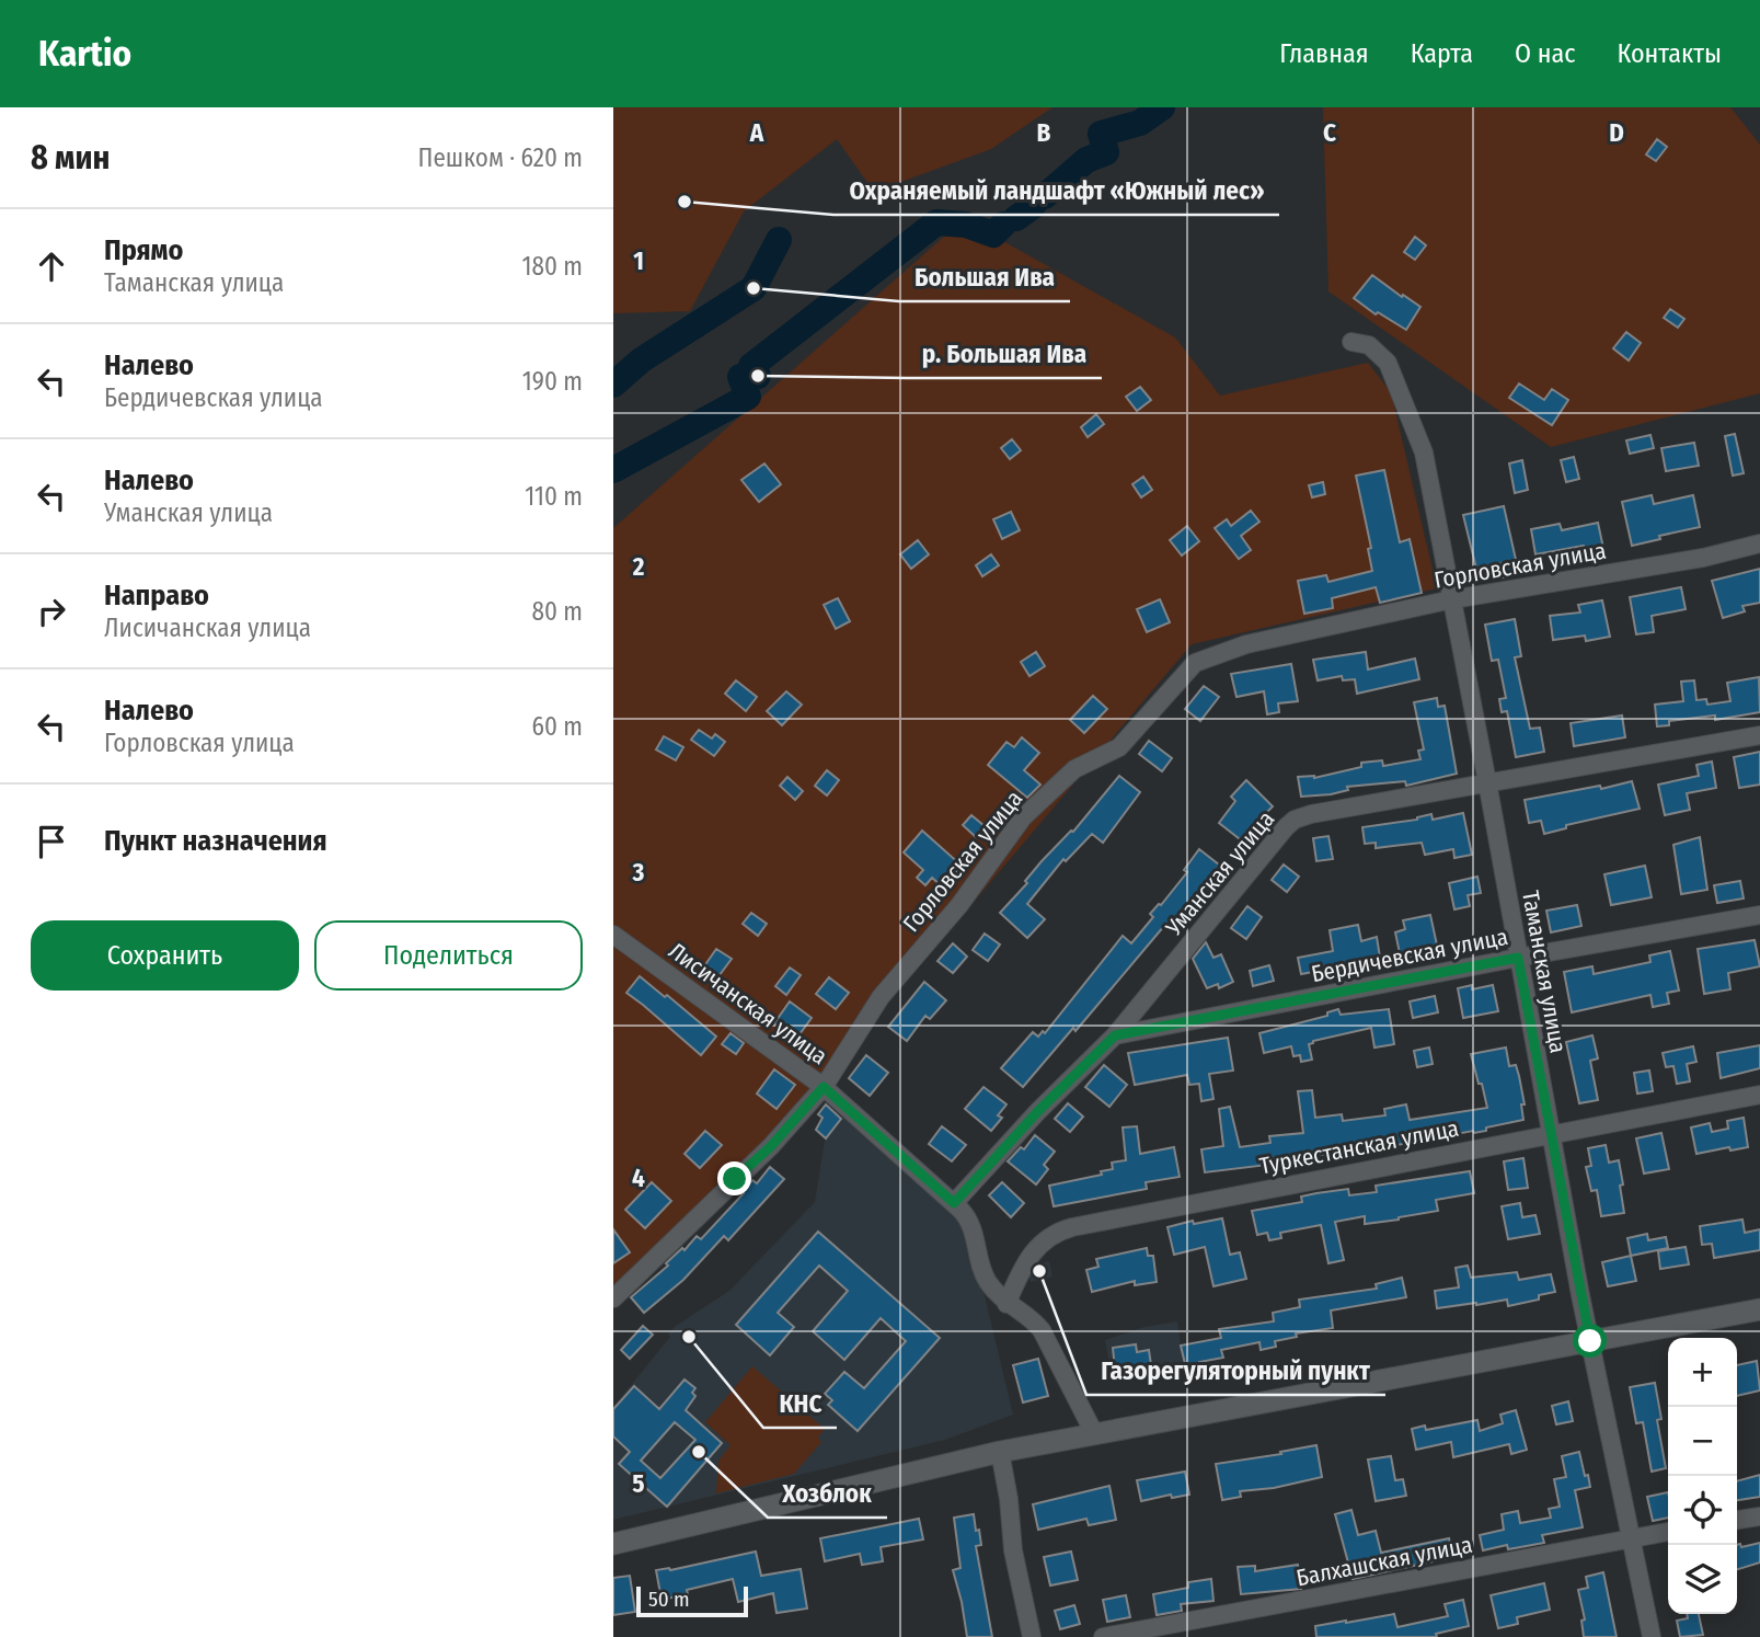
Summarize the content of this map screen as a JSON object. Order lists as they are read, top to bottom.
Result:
{
  "streets": {
    "street": [
      "Горловская улица",
      "Уманская улица",
      "Бердичевская улица",
      "Таманская улица",
      "Лисичанская улица",
      "Туркестанская улица",
      "Балхашская улица"
    ]
  },
  "crossings": [
    ["Горловская улица", "Таманская улица"],
    ["Горловская улица", "Лисичанская улица"],
    ["Уманская улица", "Бердичевская улица"],
    ["Уманская улица", "Таманская улица"],
    ["Уманская улица", "Лисичанская улица"],
    ["Бердичевская улица", "Таманская улица"],
    ["Таманская улица", "Туркестанская улица"],
    ["Таманская улица", "Балхашская улица"],
    ["Лисичанская улица", "Туркестанская улица"]
  ],
  "places": [
    "Охраняемый ландшафт «Южный лес»",
    "Большая Ива",
    "р. Большая Ива",
    "Газорегуляторный пункт",
    "КНС",
    "Хозблок"
  ],
  "scale_bar": "50 m",
  "page": {
    "header": "Kartio",
    "nav": [
      "Главная",
      "Карта",
      "О нас",
      "Контакты"
    ],
    "heading": ["8 мин", "Пешком · 620 m"],
    "list": [
      ["Прямо", "Таманская улица", "180 m"],
      ["Налево", "Бердичевская улица", "190 m"],
      ["Налево", "Уманская улица", "110 m"],
      ["Направо", "Лисичанская улица", "80 m"],
      ["Налево", "Горловская улица", "60 m"],
      "Пункт назначения"
    ],
    "buttons": ["Сохранить", "Поделиться"],
    "map_buttons": ["+", "−"],
    "scale": "50 m"
  },
  "grid": {
    "columns": [
      "A",
      "B",
      "C",
      "D"
    ],
    "rows": [
      "1",
      "2",
      "3",
      "4",
      "5"
    ]
  }
}
